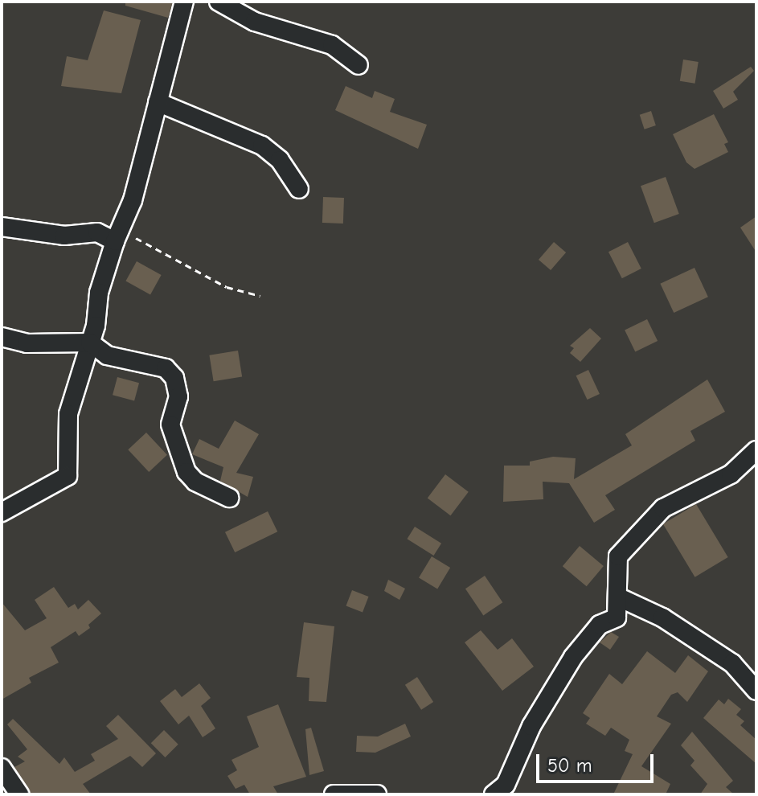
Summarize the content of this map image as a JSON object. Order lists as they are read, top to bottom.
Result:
{
  "scale_bar": "50 m"
}
